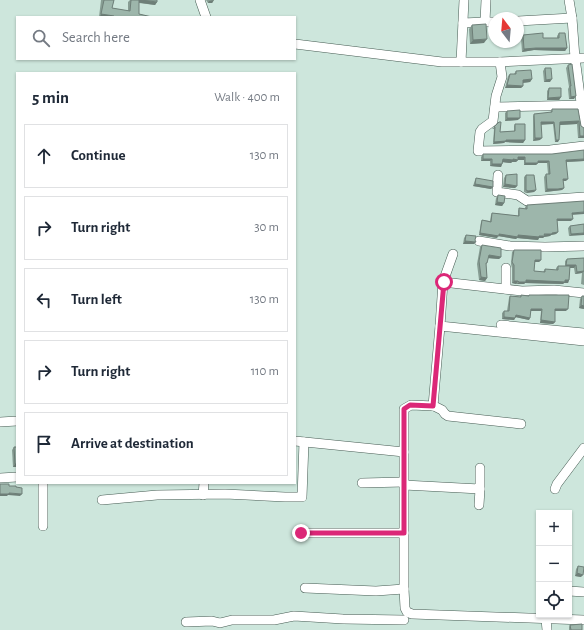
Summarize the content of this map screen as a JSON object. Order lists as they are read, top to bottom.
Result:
{
  "north": "top",
  "page": {
    "search": "Search here",
    "heading": ["5 min", "Walk · 400 m"],
    "list": [
      ["Continue", "130 m"],
      ["Turn right", "30 m"],
      ["Turn left", "130 m"],
      ["Turn right", "110 m"],
      "Arrive at destination"
    ],
    "map_buttons": ["+", "−"]
  }
}
